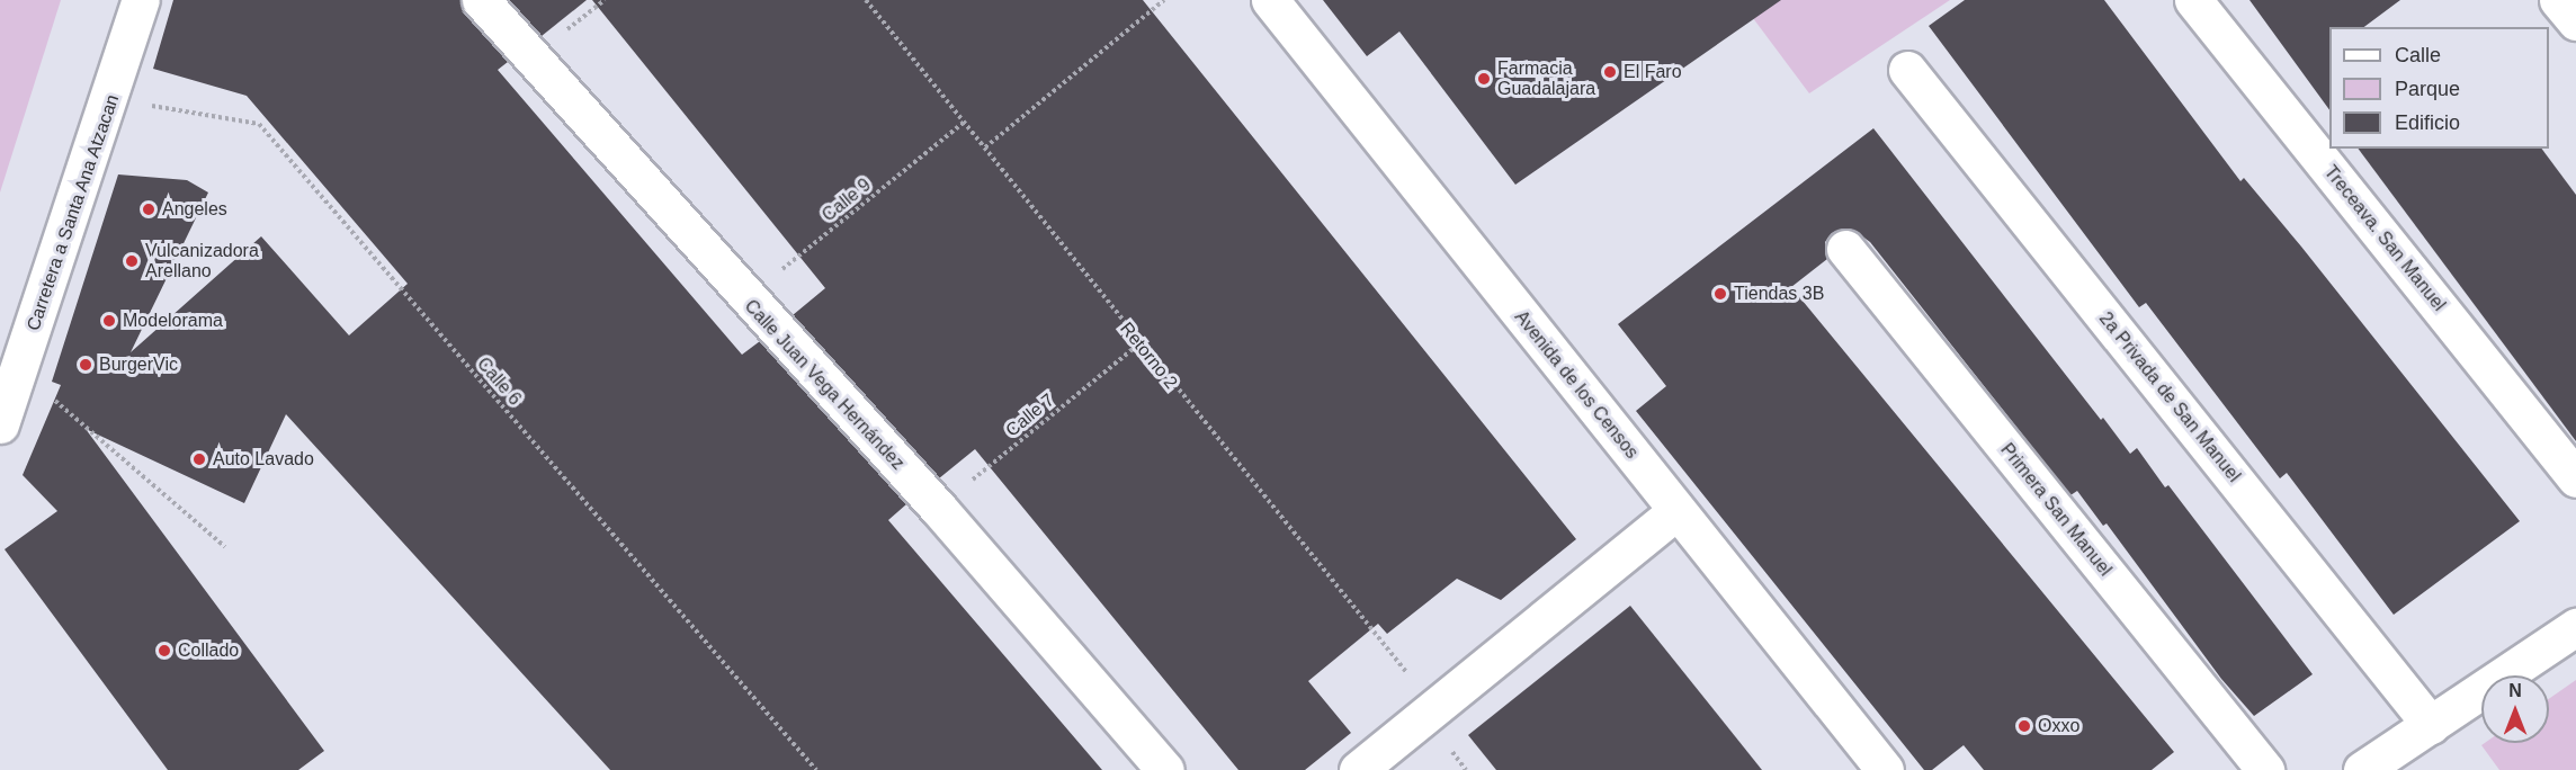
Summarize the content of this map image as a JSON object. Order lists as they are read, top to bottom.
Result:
{
  "streets": {
    "street": [
      "Carretera a Santa Ana Atzacan",
      "Treceava. San Manuel",
      "Calle Juan Vega Hernández",
      "Avenida de los Censos",
      "2a Privada de San Manuel",
      "Primera San Manuel"
    ],
    "path": [
      "Calle 9",
      "Retorno 2",
      "Calle 6",
      "Calle 7"
    ]
  },
  "crossings": [
    ["Calle 9", "Retorno 2"],
    ["Calle 9", "Calle Juan Vega Hernández"],
    ["Carretera a Santa Ana Atzacan", "Calle 6"],
    ["Retorno 2", "Calle 7"],
    ["Calle Juan Vega Hernández", "Calle 7"]
  ],
  "places": [
    "El Faro",
    "Farmacia Guadalajara",
    "Angeles",
    "Vulcanizadora Arellano",
    "Tiendas 3B",
    "Modelorama",
    "BurgerVic",
    "Auto Lavado",
    "Collado",
    "Oxxo"
  ],
  "legend": ["Calle", "Parque", "Edificio"],
  "north": "top"
}
